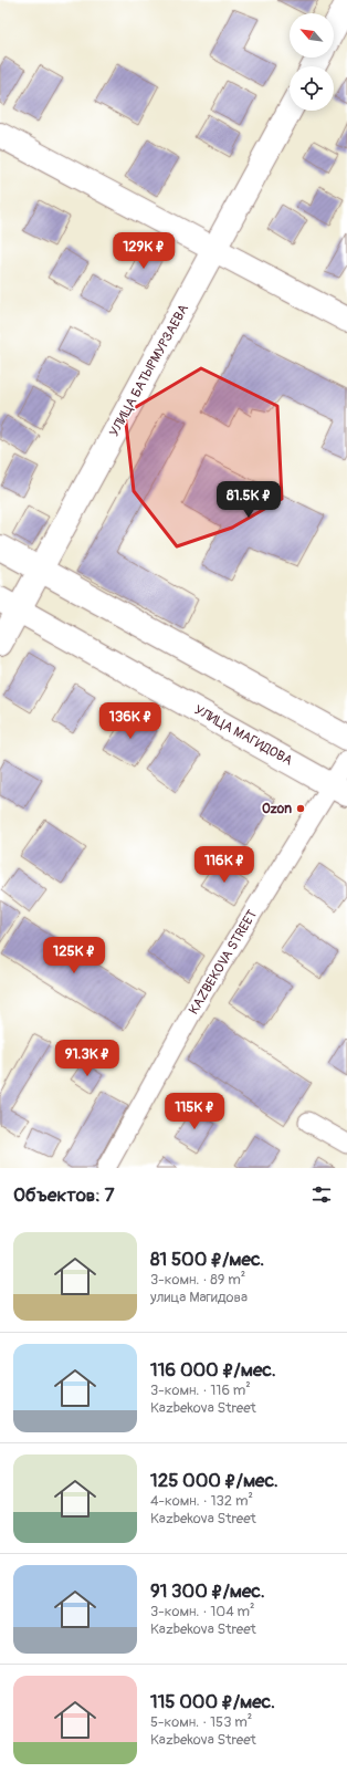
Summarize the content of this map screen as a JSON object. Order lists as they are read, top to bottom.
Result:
{
  "streets": {
    "main road": ["УЛИЦА БАТЫРМУРЗАЕВА", "УЛИЦА МАГИДОВА"],
    "street": ["KAZBEKOVA STREET"]
  },
  "crossings": [
    ["УЛИЦА БАТЫРМУРЗАЕВА", "УЛИЦА МАГИДОВА"],
    ["УЛИЦА МАГИДОВА", "KAZBEKOVA STREET"]
  ],
  "places": ["Ozon"],
  "north": "top left",
  "page": {
    "price": [
      "129K ₽",
      "81.5K ₽",
      "136K ₽",
      "116K ₽",
      "125K ₽",
      "91.3K ₽",
      "115K ₽"
    ],
    "heading": "Объектов: 7",
    "list": [
      {
        "name": "81 500 ₽/мес.",
        "note": "3-комн. · 89 m² · улица Магидова"
      },
      {
        "name": "116 000 ₽/мес.",
        "note": "3-комн. · 116 m² · Kazbekova Street"
      },
      {
        "name": "125 000 ₽/мес.",
        "note": "4-комн. · 132 m² · Kazbekova Street"
      },
      {
        "name": "91 300 ₽/мес.",
        "note": "3-комн. · 104 m² · Kazbekova Street"
      },
      {
        "name": "115 000 ₽/мес.",
        "note": "5-комн. · 153 m² · Kazbekova Street"
      }
    ]
  }
}
